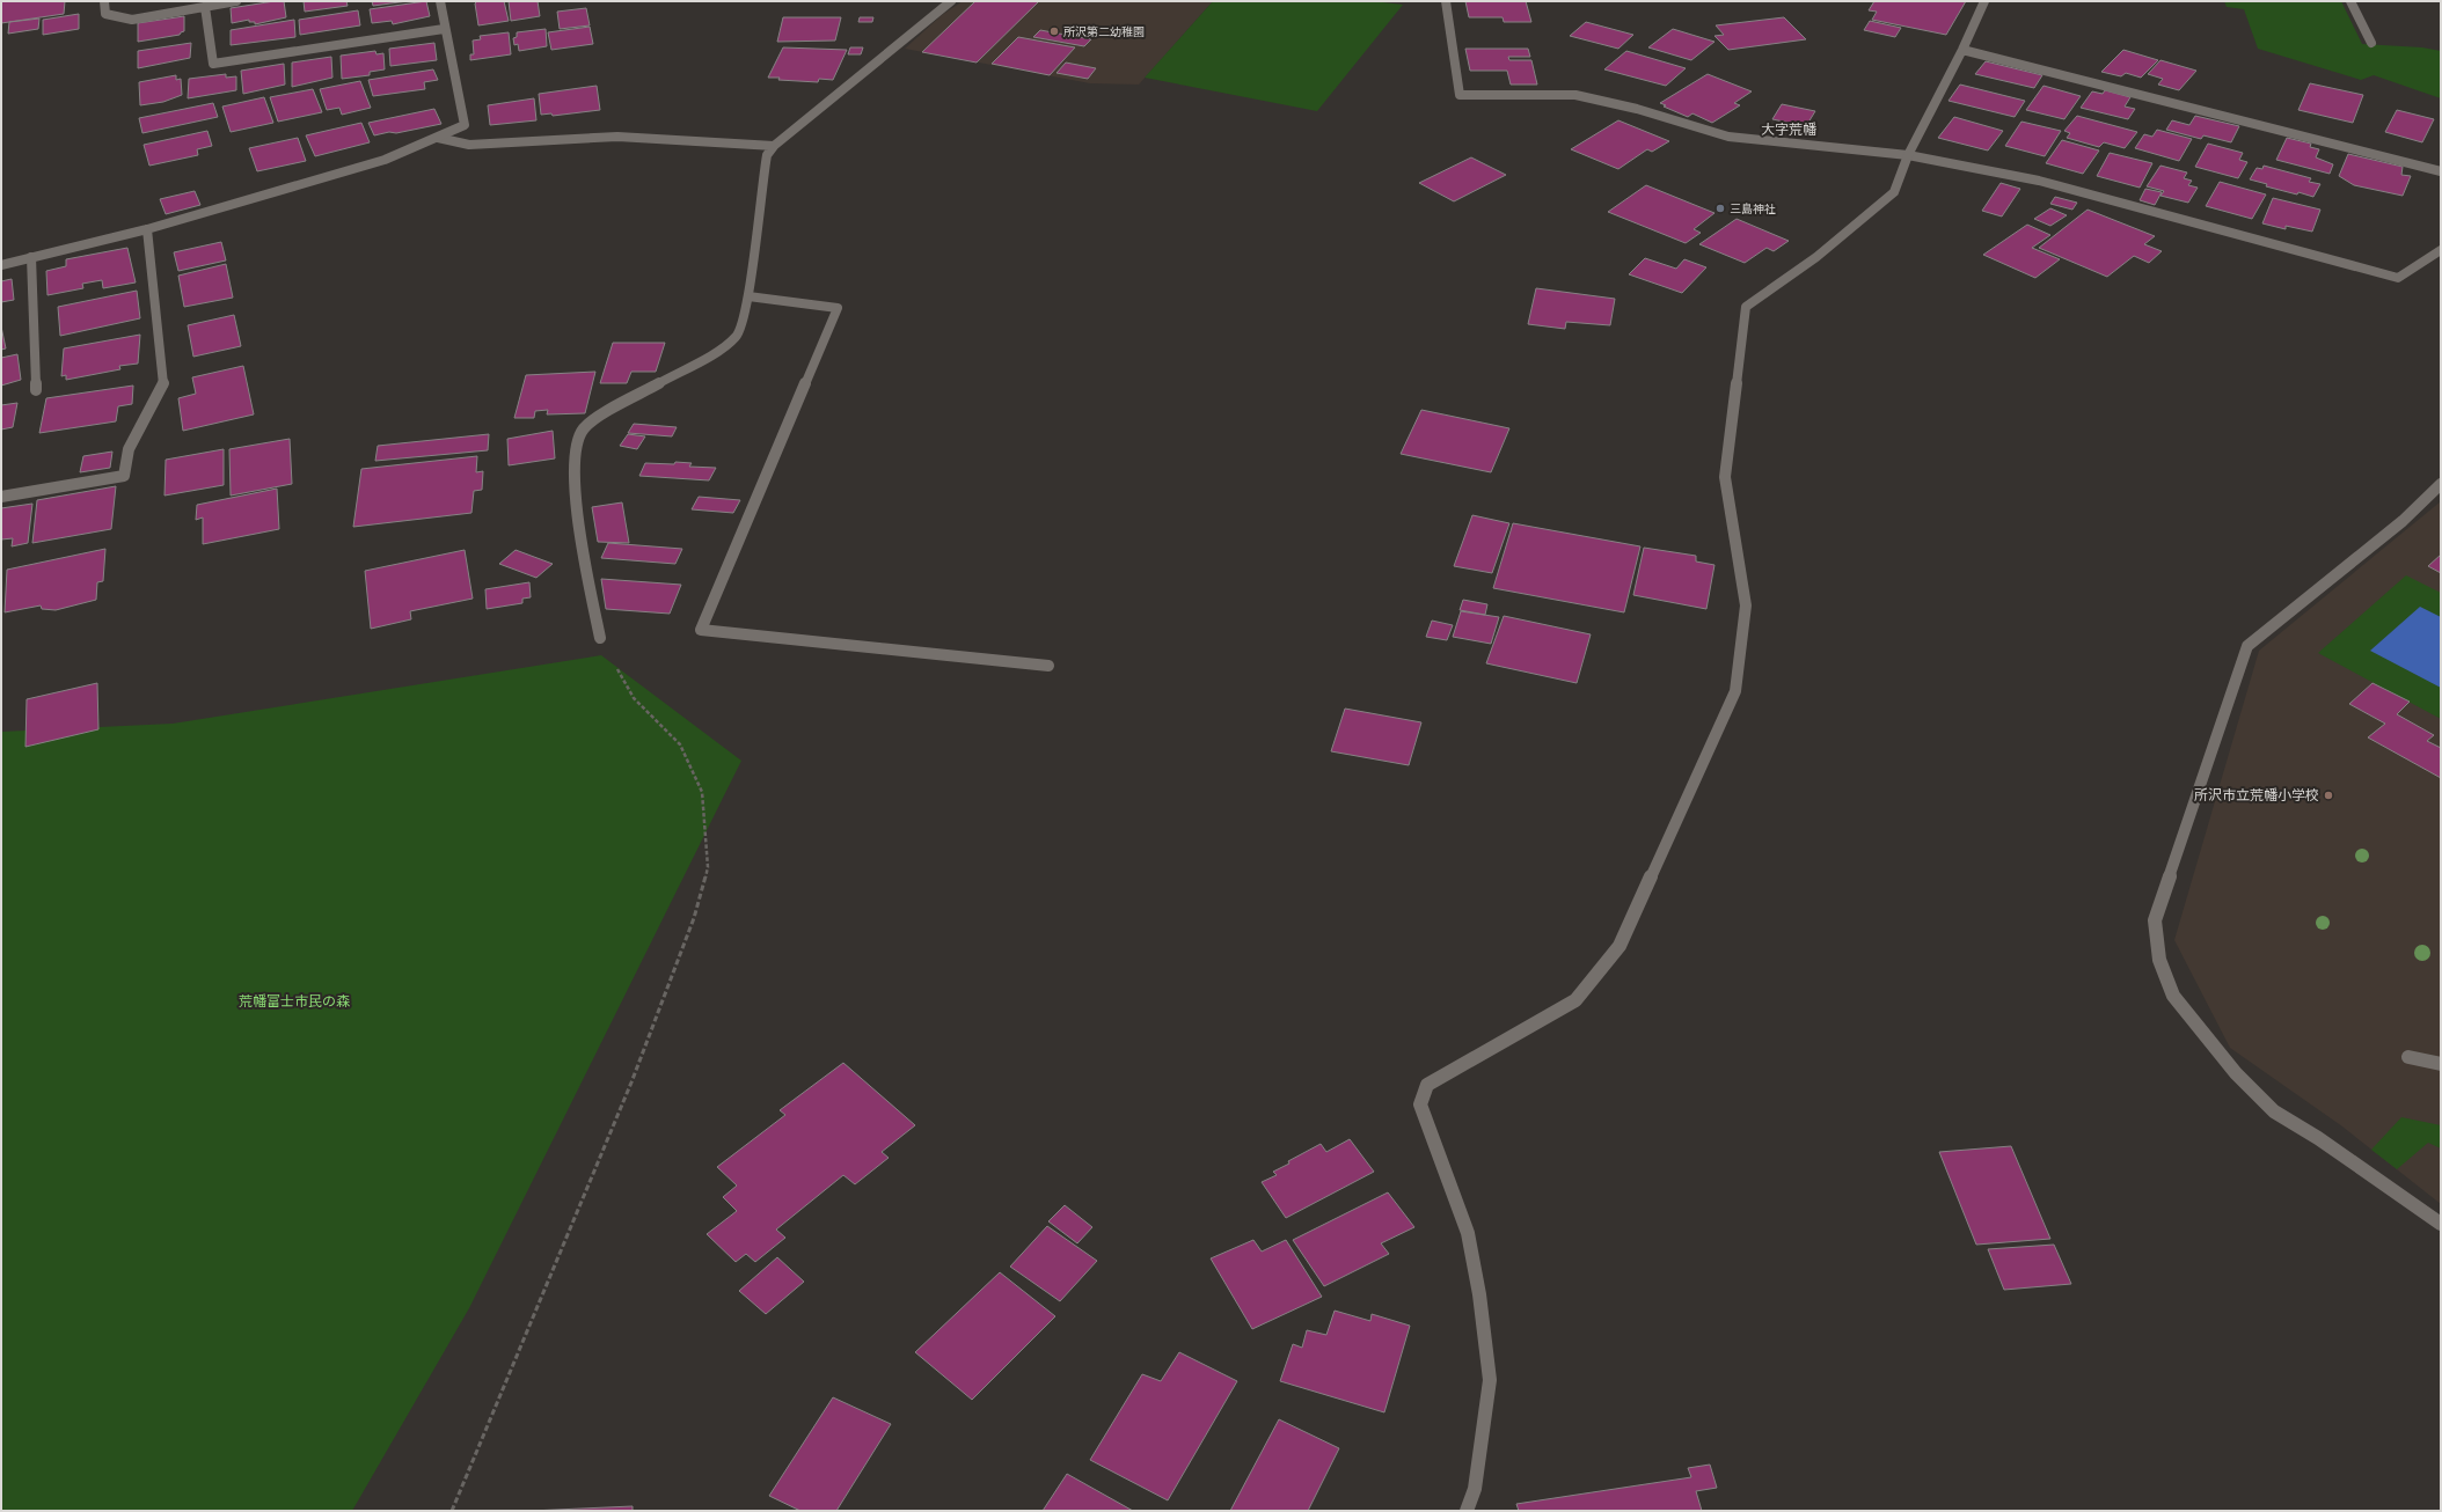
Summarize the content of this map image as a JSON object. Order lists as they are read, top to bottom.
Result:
{
  "districts": ["大字荒幡"],
  "parks": ["荒幡富士市民の森"],
  "places": ["所沢第二幼稚園", "三島神社", "所沢市立荒幡小学校"]
}
